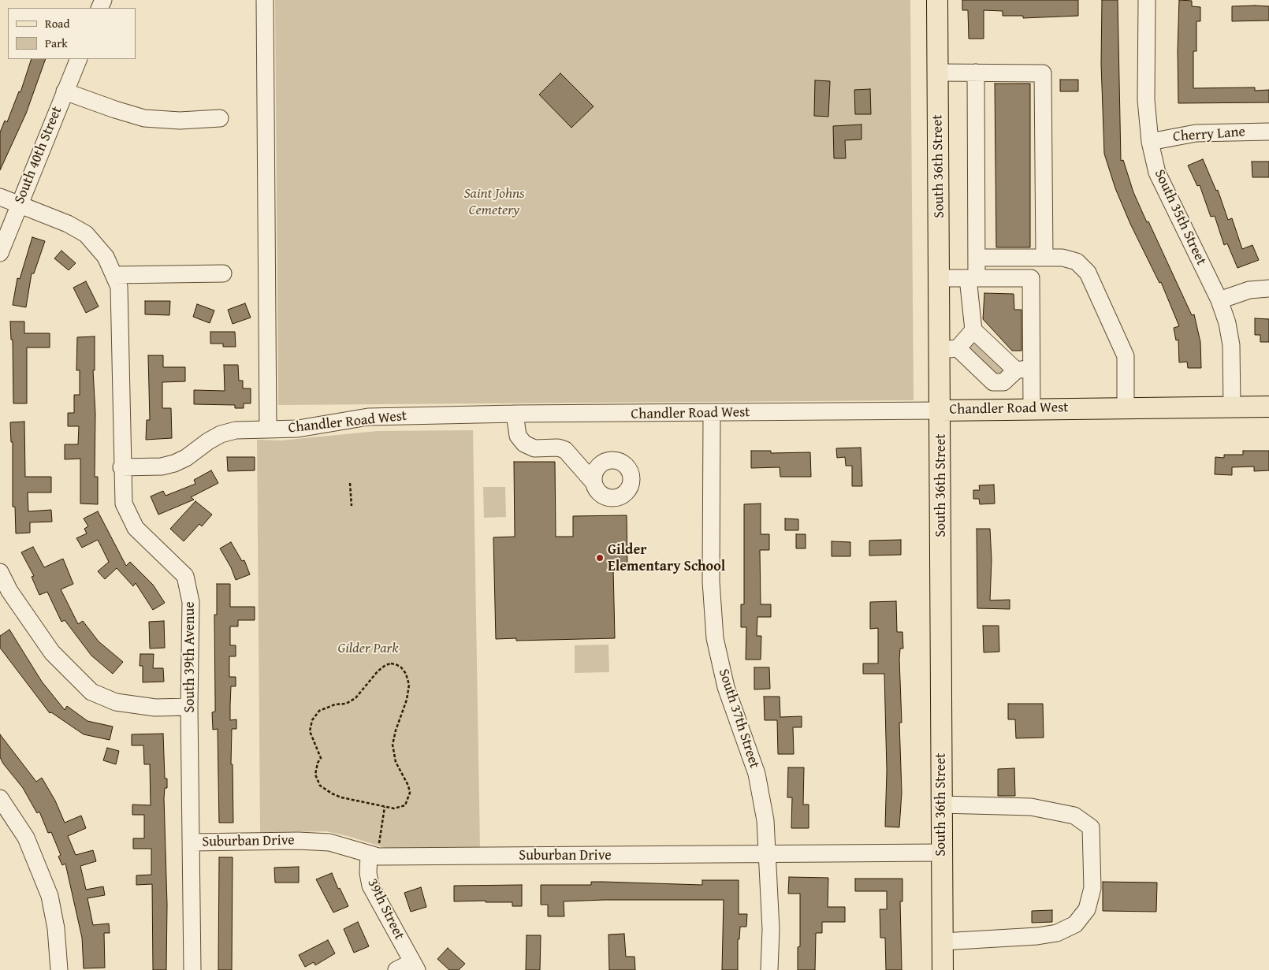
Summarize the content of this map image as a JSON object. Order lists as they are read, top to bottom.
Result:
{
  "streets": {
    "main road": ["South 36th Street", "Chandler Road West"],
    "street": [
      "Cherry Lane",
      "South 40th Street",
      "South 35th Street",
      "South 39th Avenue",
      "South 37th Street",
      "Suburban Drive",
      "39th Street"
    ]
  },
  "crossings": [
    ["Cherry Lane", "South 35th Street"],
    ["South 40th Street", "South 39th Avenue"],
    ["South 36th Street", "Chandler Road West"],
    ["South 36th Street", "Suburban Drive"],
    ["South 35th Street", "Chandler Road West"],
    ["Chandler Road West", "South 39th Avenue"],
    ["Chandler Road West", "South 37th Street"],
    ["South 39th Avenue", "Suburban Drive"],
    ["South 37th Street", "Suburban Drive"],
    ["Suburban Drive", "39th Street"]
  ],
  "parks": ["Saint Johns Cemetery", "Gilder Park"],
  "places": ["Gilder Elementary School"],
  "legend": ["Road", "Park"]
}
